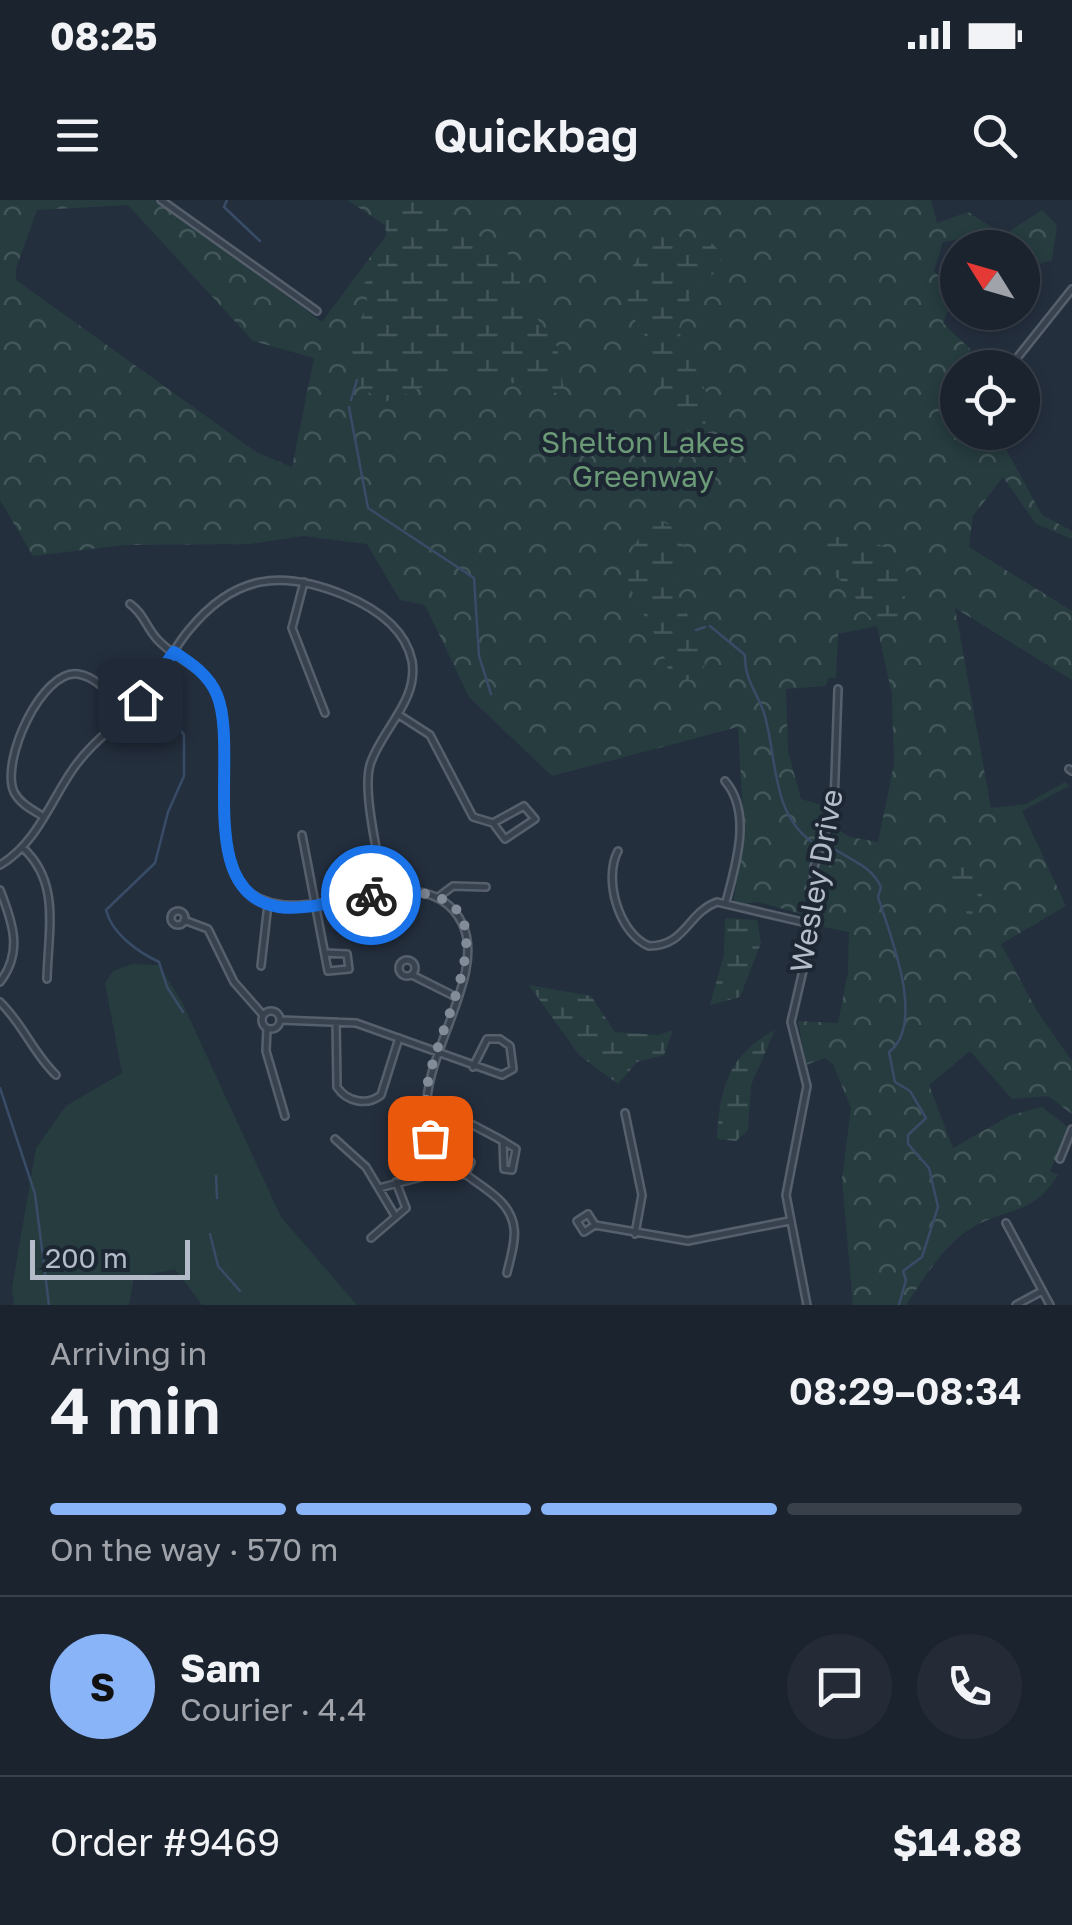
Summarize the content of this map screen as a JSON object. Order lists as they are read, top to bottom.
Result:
{
  "streets": {
    "street": ["Wesley Drive"]
  },
  "parks": ["Shelton Lakes Greenway"],
  "scale_bar": "200 m",
  "north": "top left",
  "page": {
    "status": "08:25",
    "header": "Quickbag",
    "scale": "200 m",
    "heading": ["4 min", "Arriving in", "08:29–08:34"],
    "panel": [
      "Sam",
      "Courier · 4.4",
      "Order #9469",
      "$14.88"
    ],
    "bar": "On the way · 570 m",
    "round": "S"
  }
}
